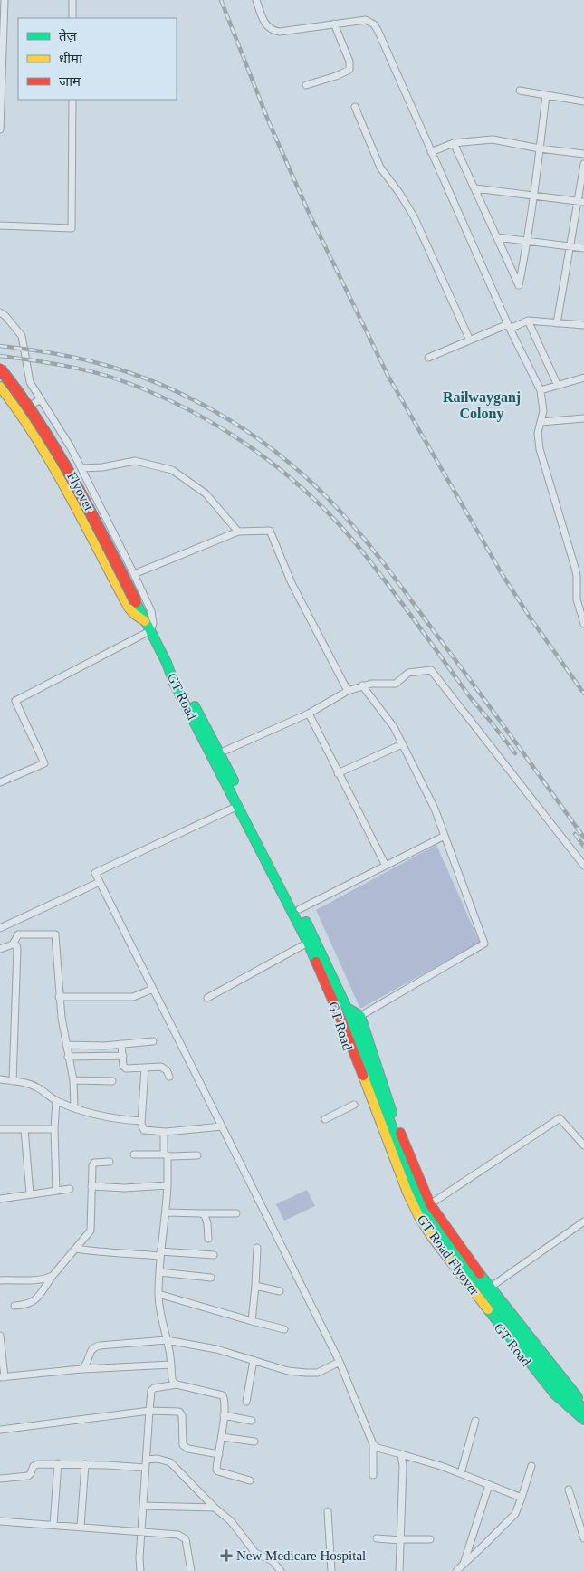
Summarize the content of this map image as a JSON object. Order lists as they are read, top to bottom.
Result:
{
  "streets": {
    "main road": ["Flyover", "GT Road", "GT Road Flyover"]
  },
  "crossings": [
    ["Flyover", "GT Road"],
    ["GT Road", "GT Road Flyover"]
  ],
  "districts": ["Railwayganj Colony"],
  "places": {
    "health": ["New Medicare Hospital"]
  },
  "legend": ["तेज़", "धीमा", "जाम"]
}
